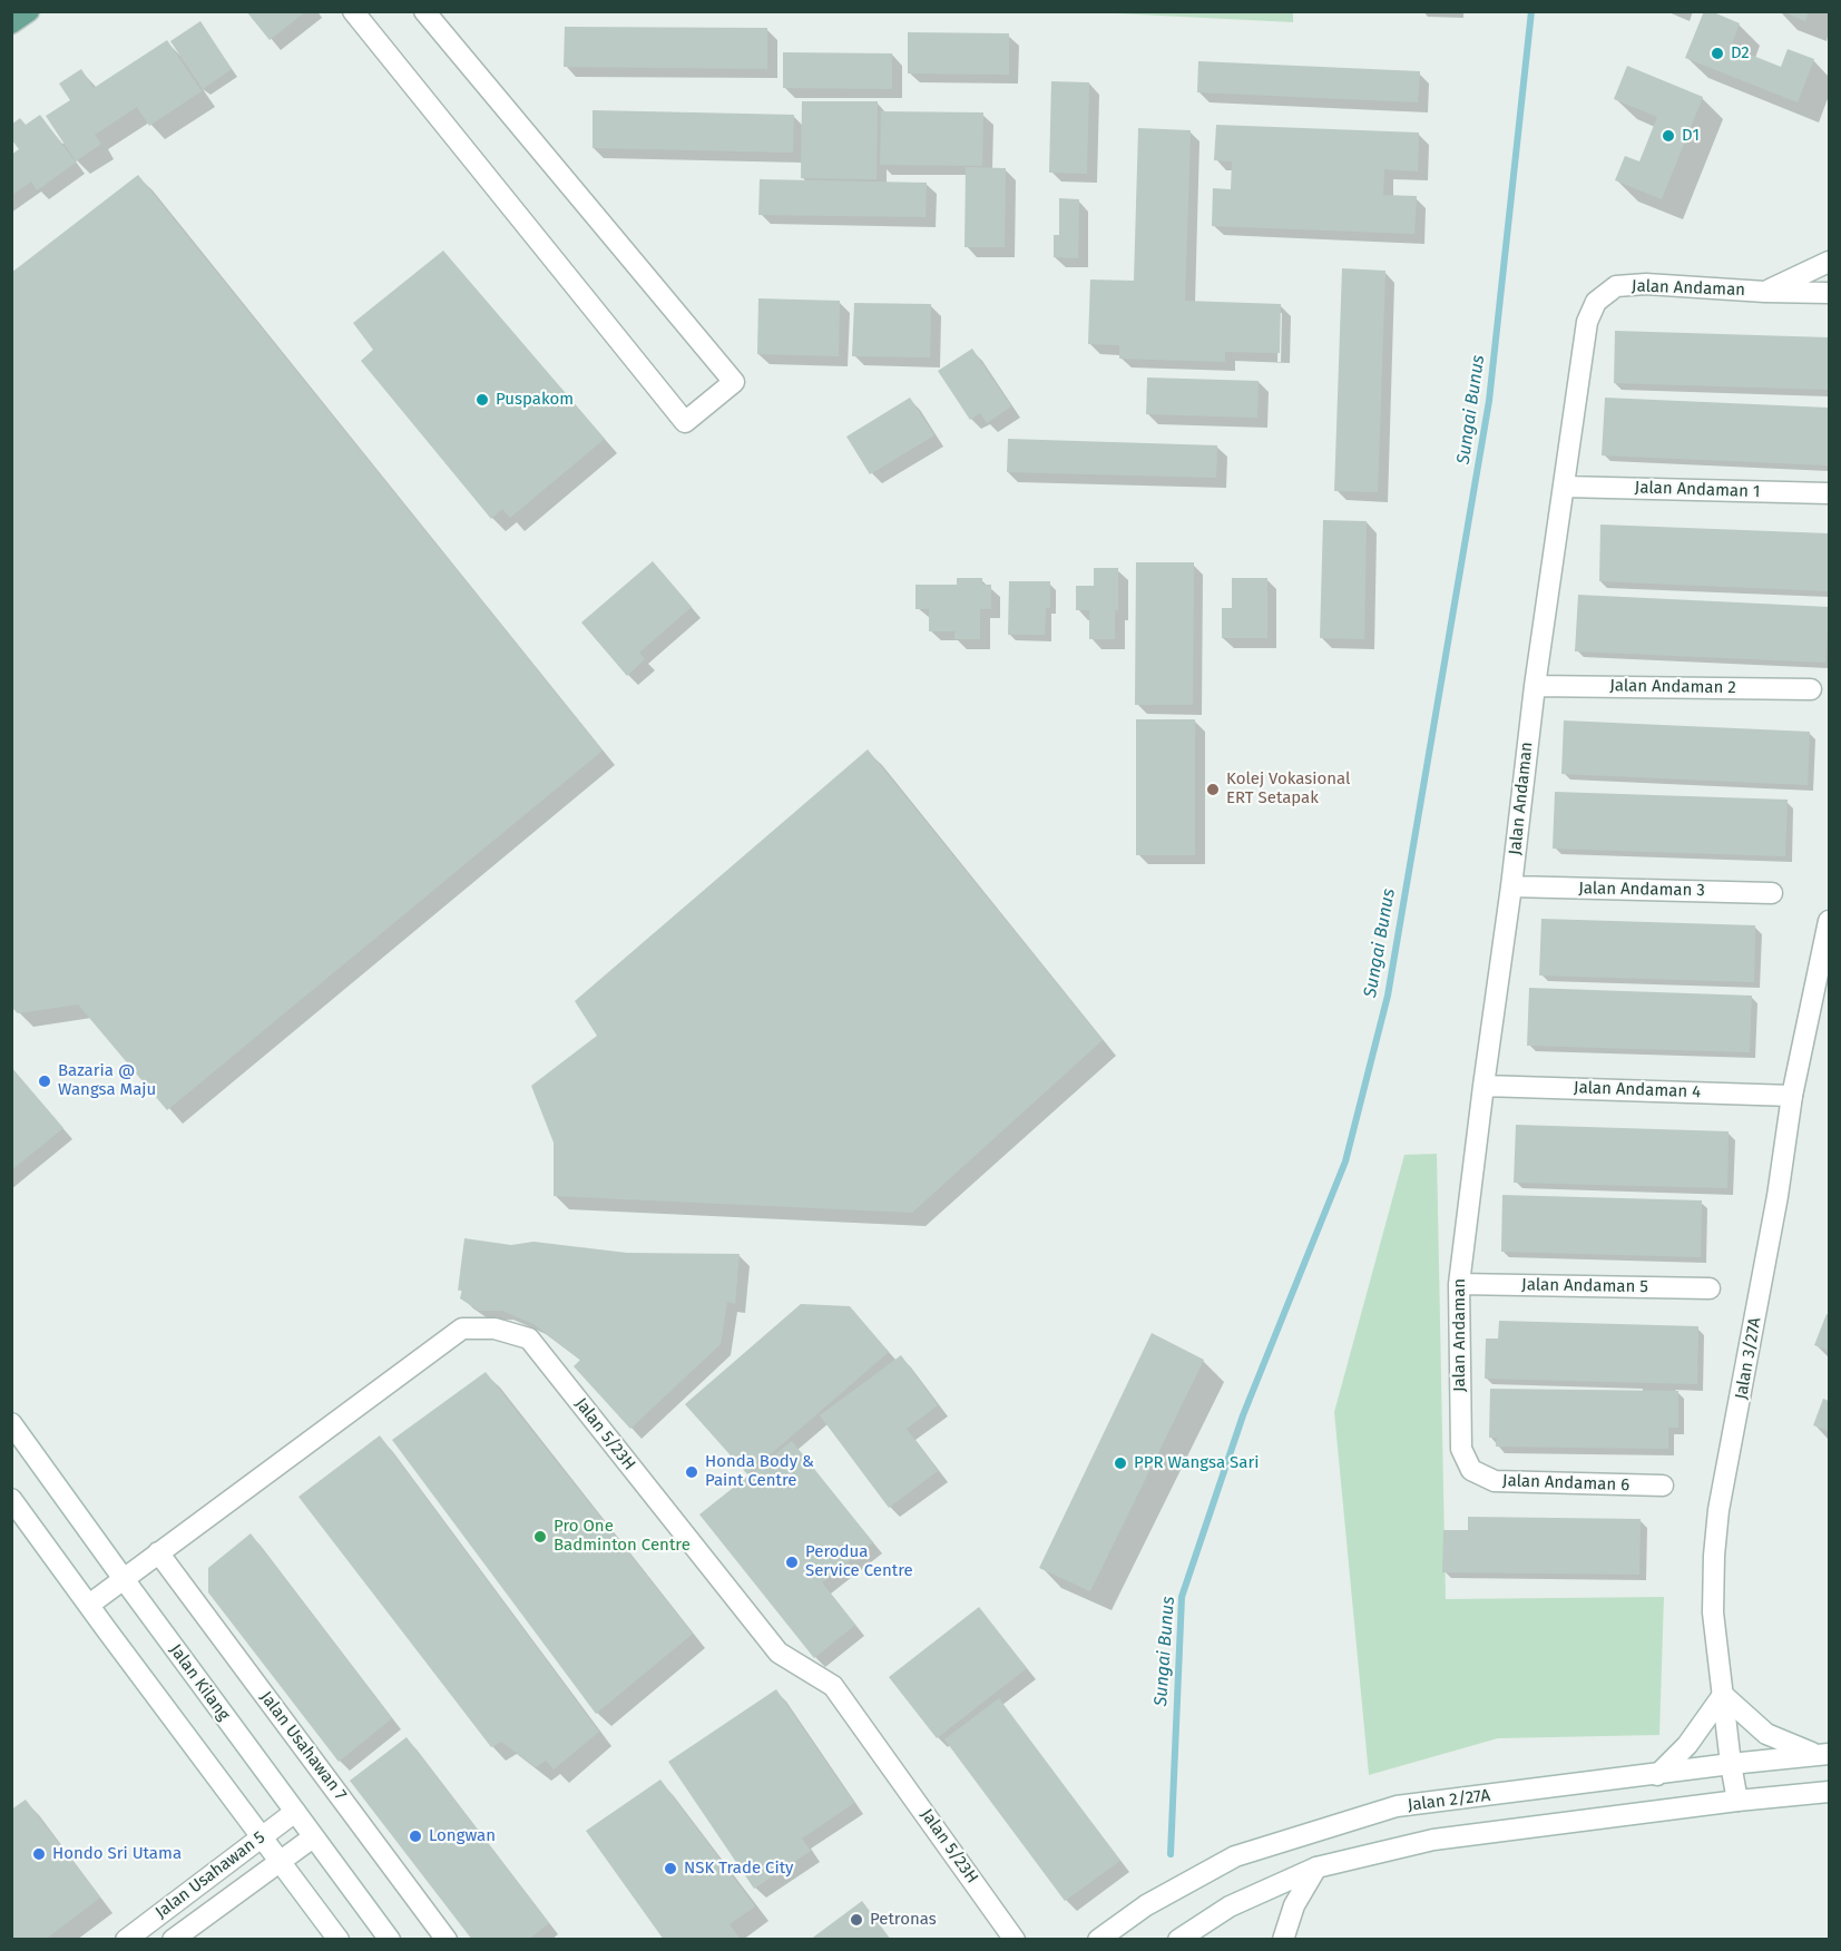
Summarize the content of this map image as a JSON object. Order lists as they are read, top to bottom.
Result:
{
  "streets": {
    "street": [
      "Jalan Andaman",
      "Jalan Andaman 1",
      "Jalan Andaman 2",
      "Jalan Andaman 3",
      "Jalan Andaman 4",
      "Jalan Andaman 5",
      "Jalan 3/27A",
      "Jalan 5/23H",
      "Jalan Andaman 6",
      "Jalan Kilang",
      "Jalan Usahawan 7",
      "Jalan 2/27A",
      "Jalan Usahawan 5"
    ]
  },
  "crossings": [
    ["Jalan Andaman", "Jalan Andaman 1"],
    ["Jalan Andaman", "Jalan Andaman 2"],
    ["Jalan Andaman", "Jalan Andaman 3"],
    ["Jalan Andaman", "Jalan Andaman 4"],
    ["Jalan Andaman", "Jalan Andaman 5"],
    ["Jalan Andaman", "Jalan Andaman 6"],
    ["Jalan Andaman 4", "Jalan 3/27A"],
    ["Jalan 3/27A", "Jalan 2/27A"],
    ["Jalan 5/23H", "Jalan Kilang"],
    ["Jalan 5/23H", "Jalan Usahawan 7"],
    ["Jalan Kilang", "Jalan Usahawan 5"]
  ],
  "water": ["Sungai Bunus"],
  "places": [
    "D2",
    "D1",
    "Puspakom",
    "Kolej Vokasional ERT Setapak",
    "Bazaria @ Wangsa Maju",
    "PPR Wangsa Sari",
    "Honda Body & Paint Centre",
    "Pro One Badminton Centre",
    "Perodua Service Centre",
    "Longwan",
    "Hondo Sri Utama",
    "NSK Trade City",
    "Petronas"
  ]
}
